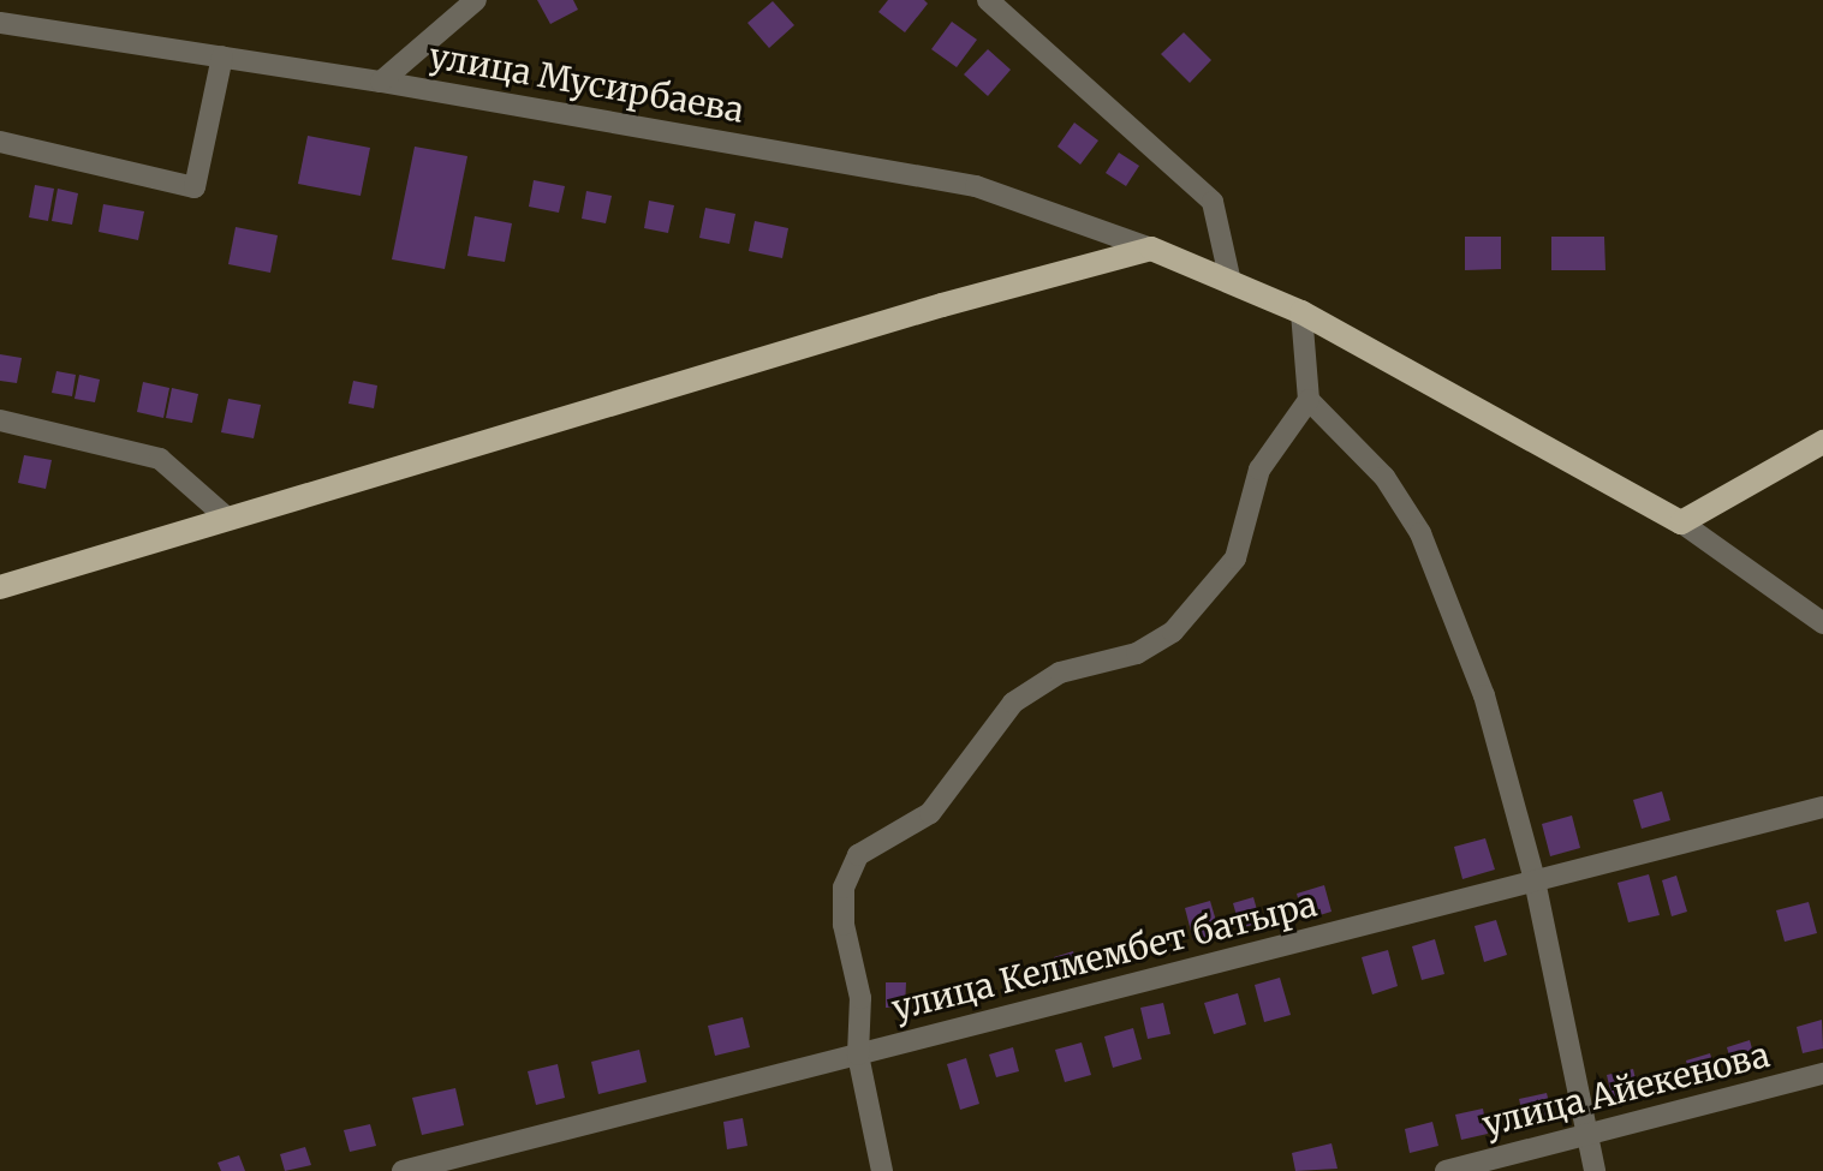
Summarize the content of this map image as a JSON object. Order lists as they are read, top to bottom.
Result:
{
  "streets": {
    "street": ["улица Мусирбаева", "улица Келмембет батыра", "улица Айекенова"]
  }
}
